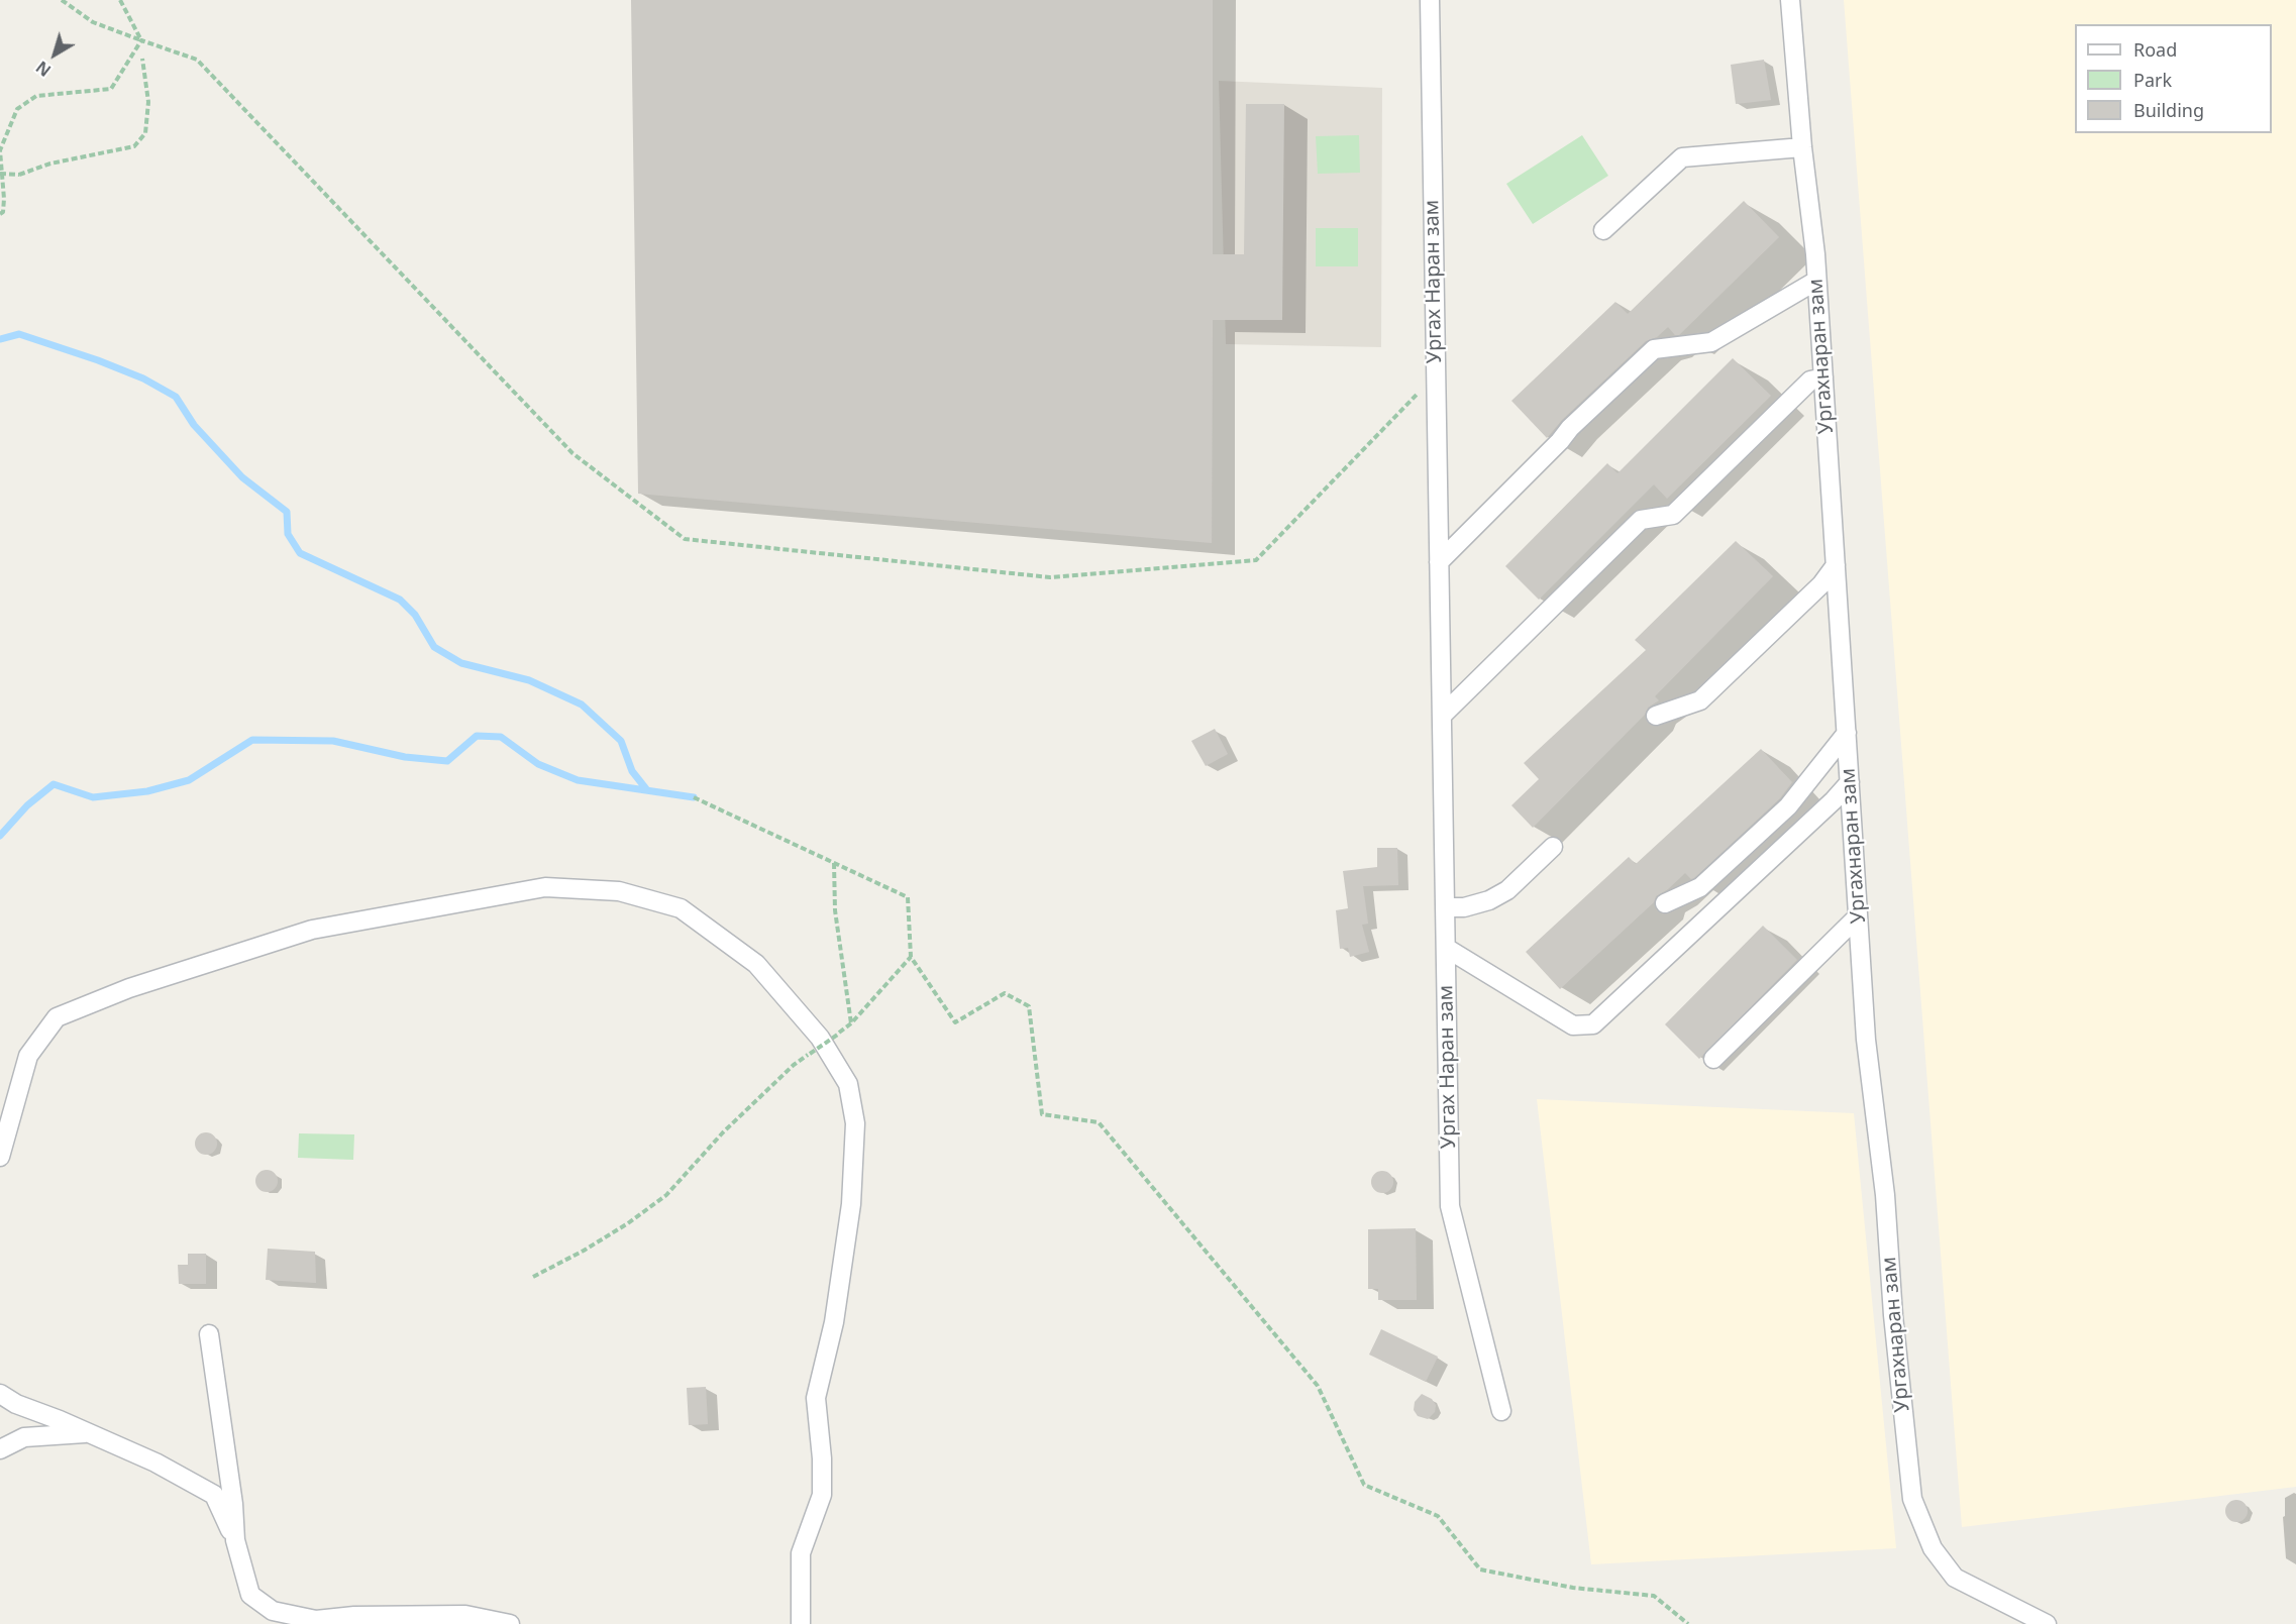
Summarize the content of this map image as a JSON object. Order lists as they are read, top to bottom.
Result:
{
  "streets": {
    "street": ["Ургах Наран зам", "Ургахнаран зам"]
  },
  "legend": ["Road", "Park", "Building"],
  "north": "bottom left"
}
